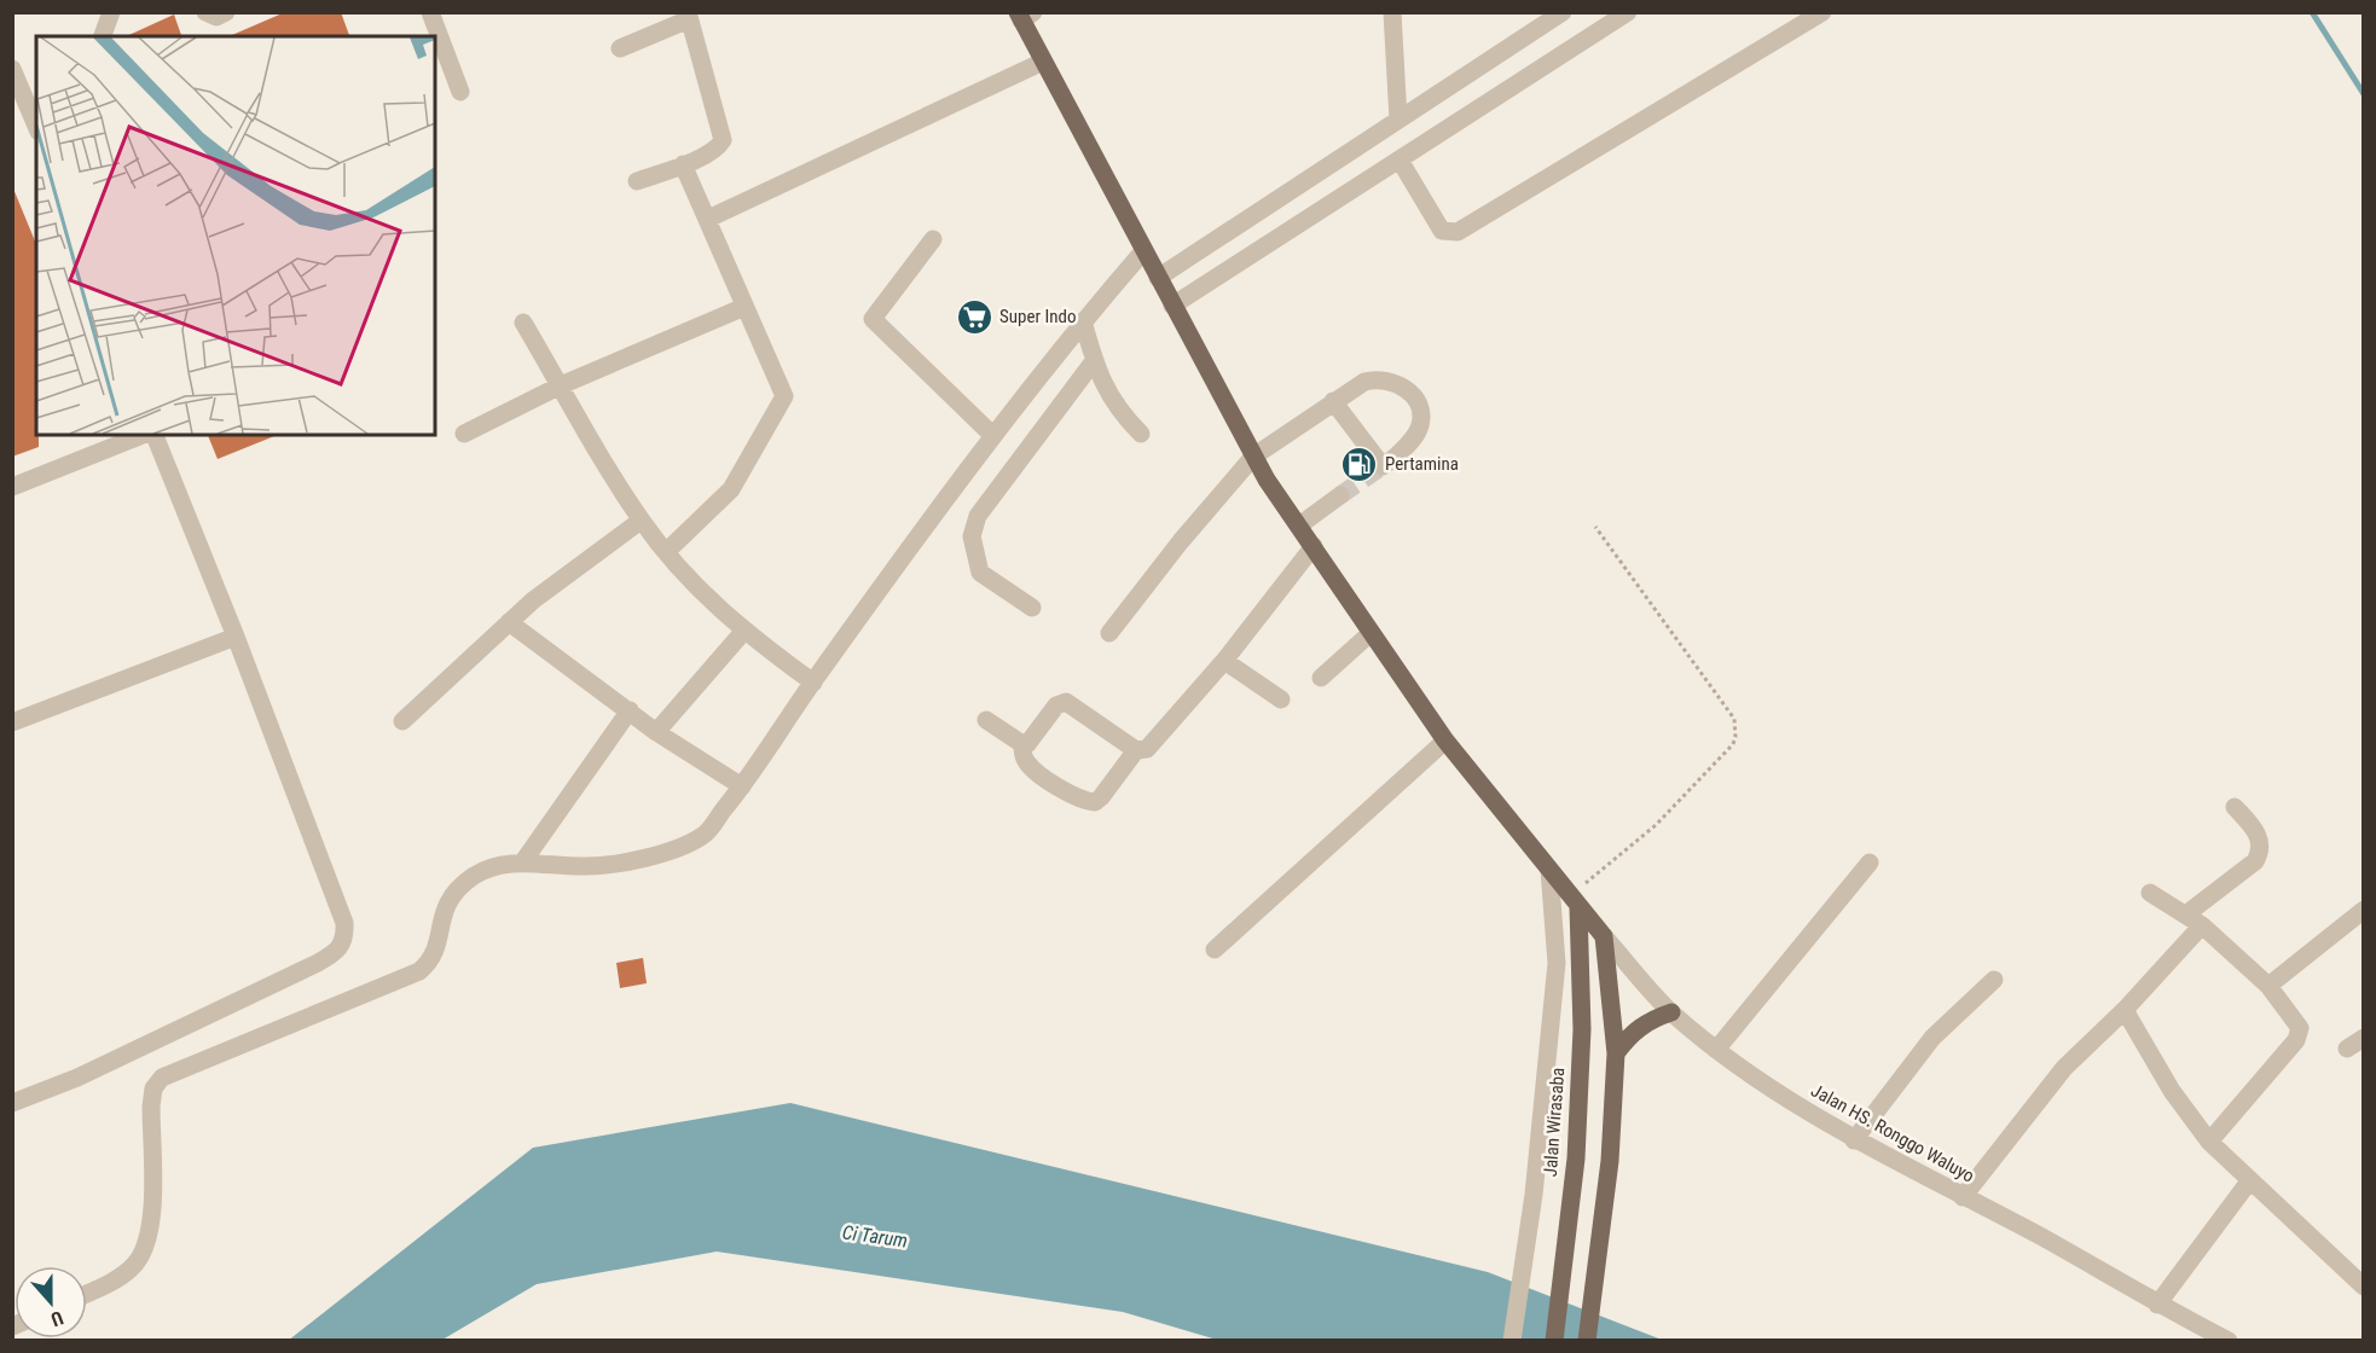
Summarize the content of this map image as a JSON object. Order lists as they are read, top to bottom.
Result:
{
  "streets": {
    "main road": ["Jalan Wirasaba", "Jalan HS. Ronggo Waluyo"]
  },
  "crossings": [
    ["Jalan Wirasaba", "Jalan HS. Ronggo Waluyo"]
  ],
  "water": ["Ci Tarum"],
  "places": {
    "supermarket": ["Super Indo"],
    "fuel station": ["Pertamina"]
  },
  "north": "bottom"
}
